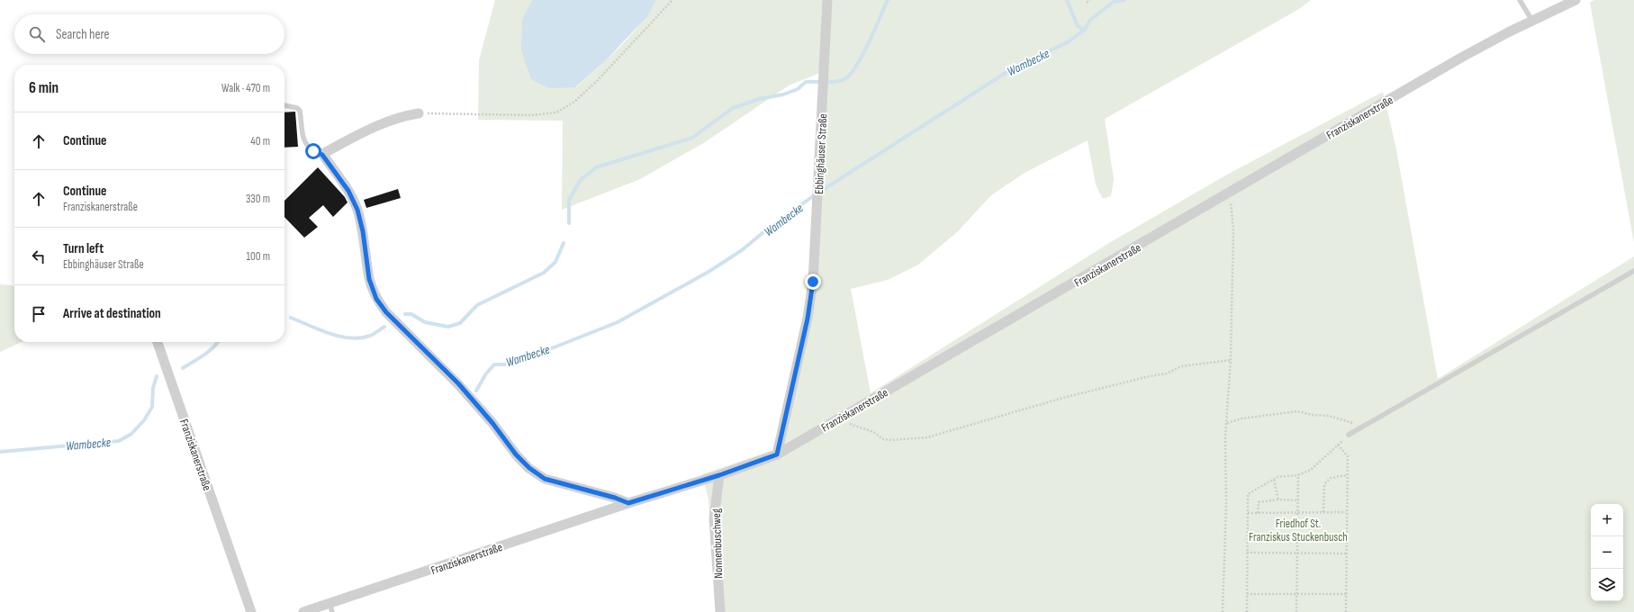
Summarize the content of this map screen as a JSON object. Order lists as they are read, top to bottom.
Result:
{
  "streets": {
    "street": ["Franziskanerstraße", "Ebbinghäuser Straße", "Nonnenbuschweg"]
  },
  "crossings": [
    ["Franziskanerstraße", "Ebbinghäuser Straße"],
    ["Franziskanerstraße", "Nonnenbuschweg"]
  ],
  "water": ["Wambecke"],
  "parks": ["Friedhof St. Franziskus Stuckenbusch"],
  "page": {
    "search": "Search here",
    "heading": ["6 min", "Walk · 470 m"],
    "list": [
      ["Continue", "40 m"],
      ["Continue", "Franziskanerstraße", "330 m"],
      ["Turn left", "Ebbinghäuser Straße", "100 m"],
      "Arrive at destination"
    ],
    "map_buttons": ["+", "−"]
  }
}
